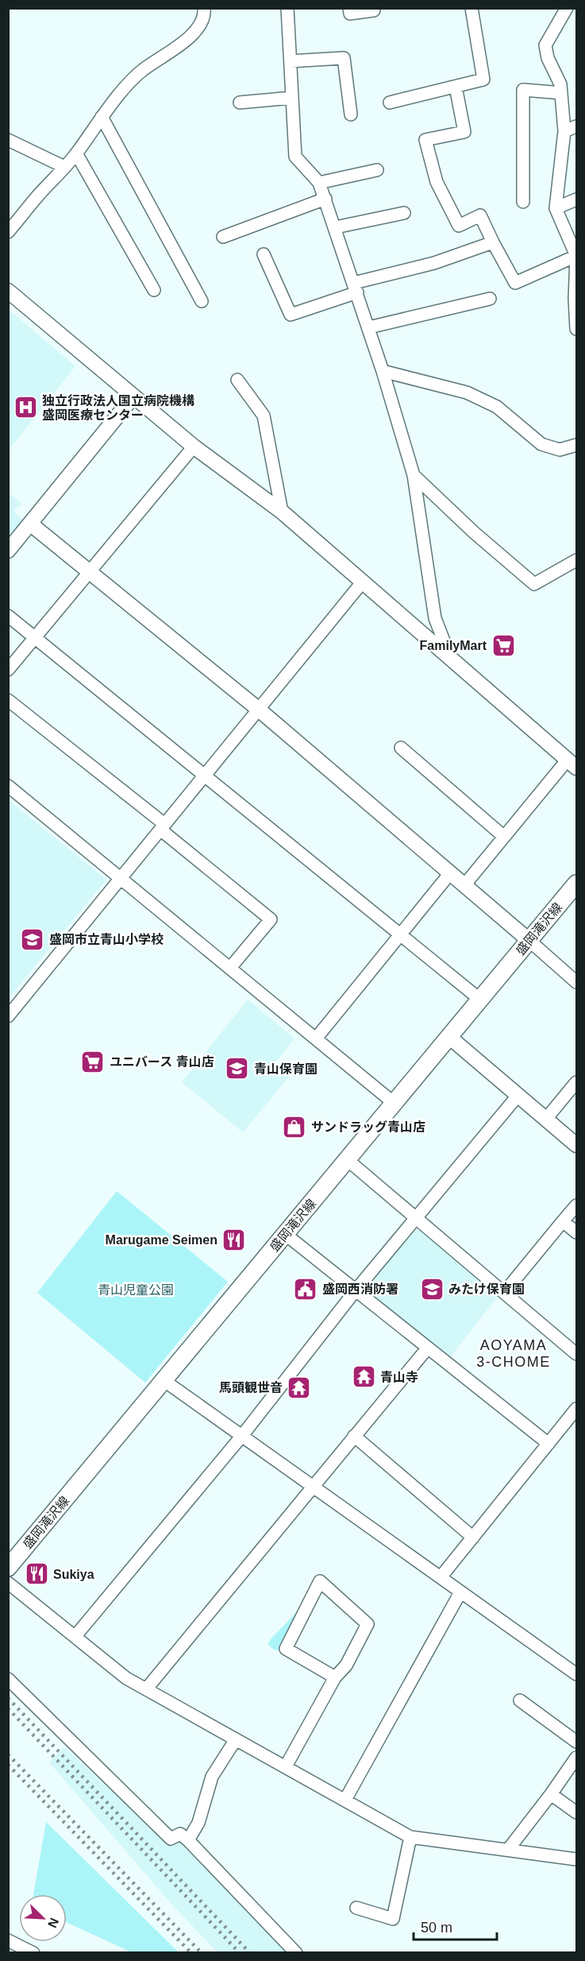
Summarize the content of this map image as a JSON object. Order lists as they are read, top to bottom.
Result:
{
  "streets": {
    "main road": ["盛岡滝沢線"]
  },
  "districts": ["AOYAMA 3-CHOME"],
  "parks": ["青山児童公園"],
  "places": {
    "hospital": ["独立行政法人国立病院機構 盛岡医療センター"],
    "supermarket": ["FamilyMart", "ユニバース 青山店"],
    "school or university": ["盛岡市立青山小学校", "青山保育園", "みたけ保育園"],
    "shop": ["サンドラッグ青山店"],
    "restaurant": ["Marugame Seimen", "Sukiya"],
    "public building": ["盛岡西消防署"],
    "temple": ["青山寺", "馬頭観世音"]
  },
  "scale_bar": "50 m",
  "north": "bottom right"
}
